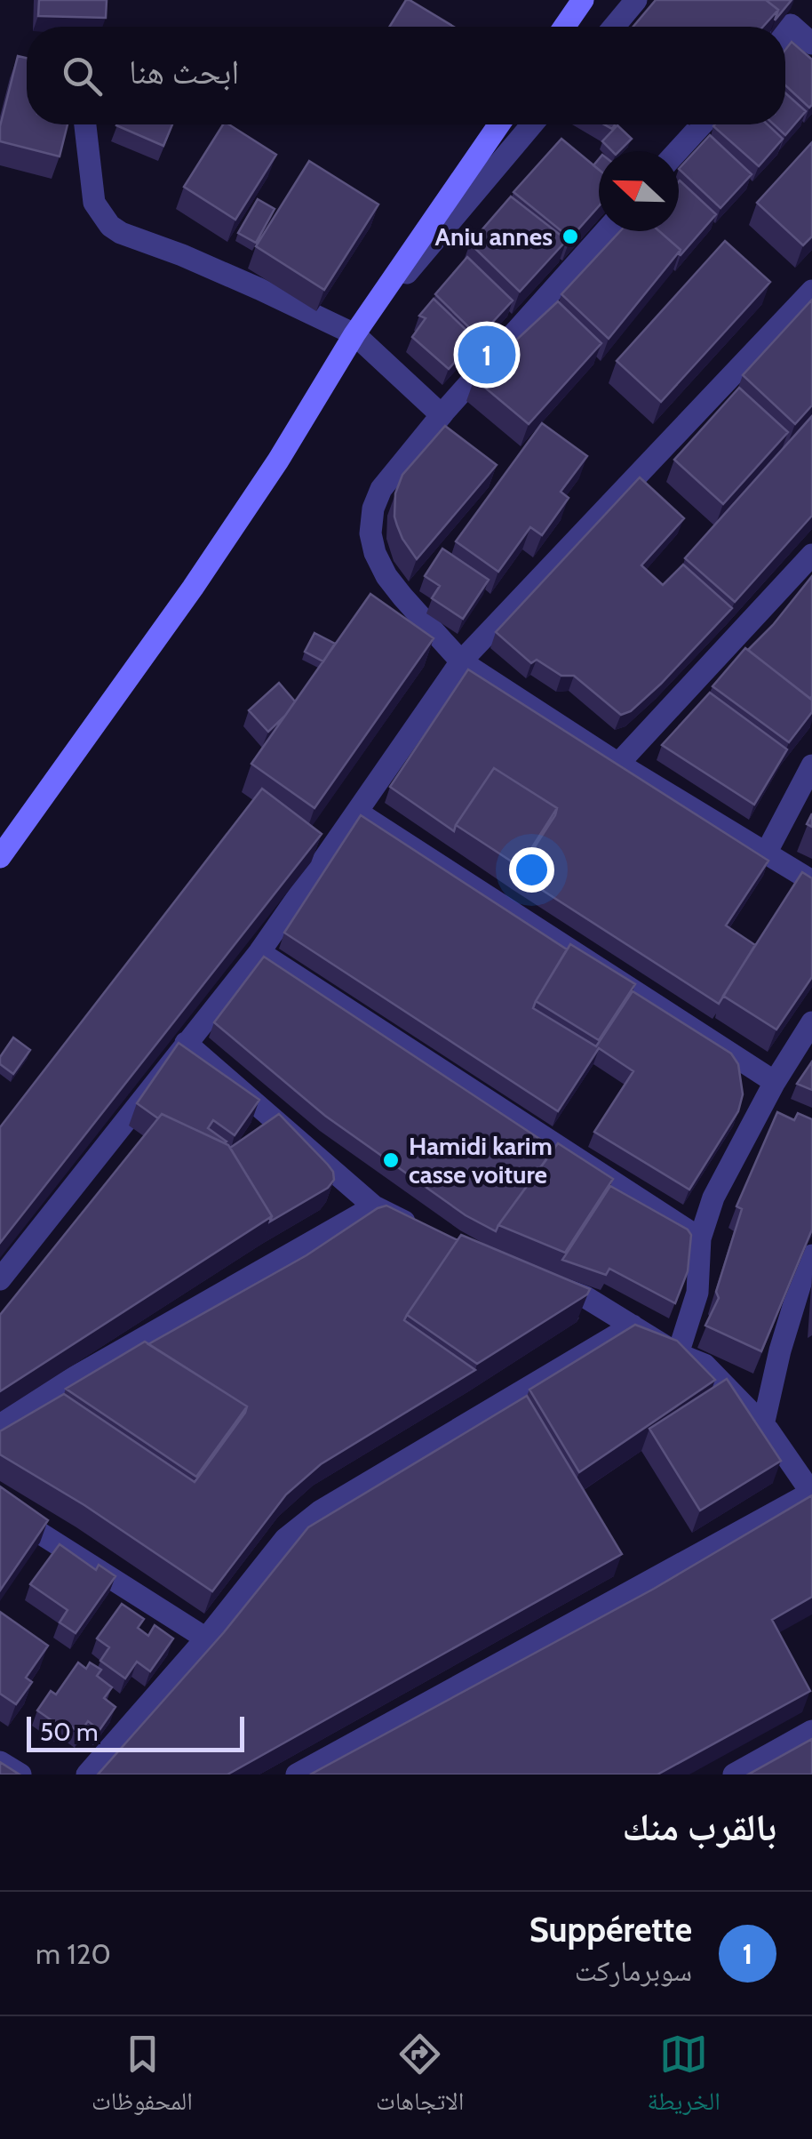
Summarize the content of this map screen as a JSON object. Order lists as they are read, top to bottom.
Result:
{
  "places": ["Aniu annes", "Hamidi karim casse voiture"],
  "scale_bar": "50 m",
  "north": "left",
  "page": {
    "search": "ابحث هنا",
    "pins": "1",
    "scale": "50 m",
    "heading": "بالقرب منك",
    "list": [
      {
        "mark": "1",
        "name": "Suppérette",
        "note": "سوبرماركت",
        "value": "120 m"
      }
    ],
    "nav": ["الخريطة", "الاتجاهات", "المحفوظات"]
  }
}
